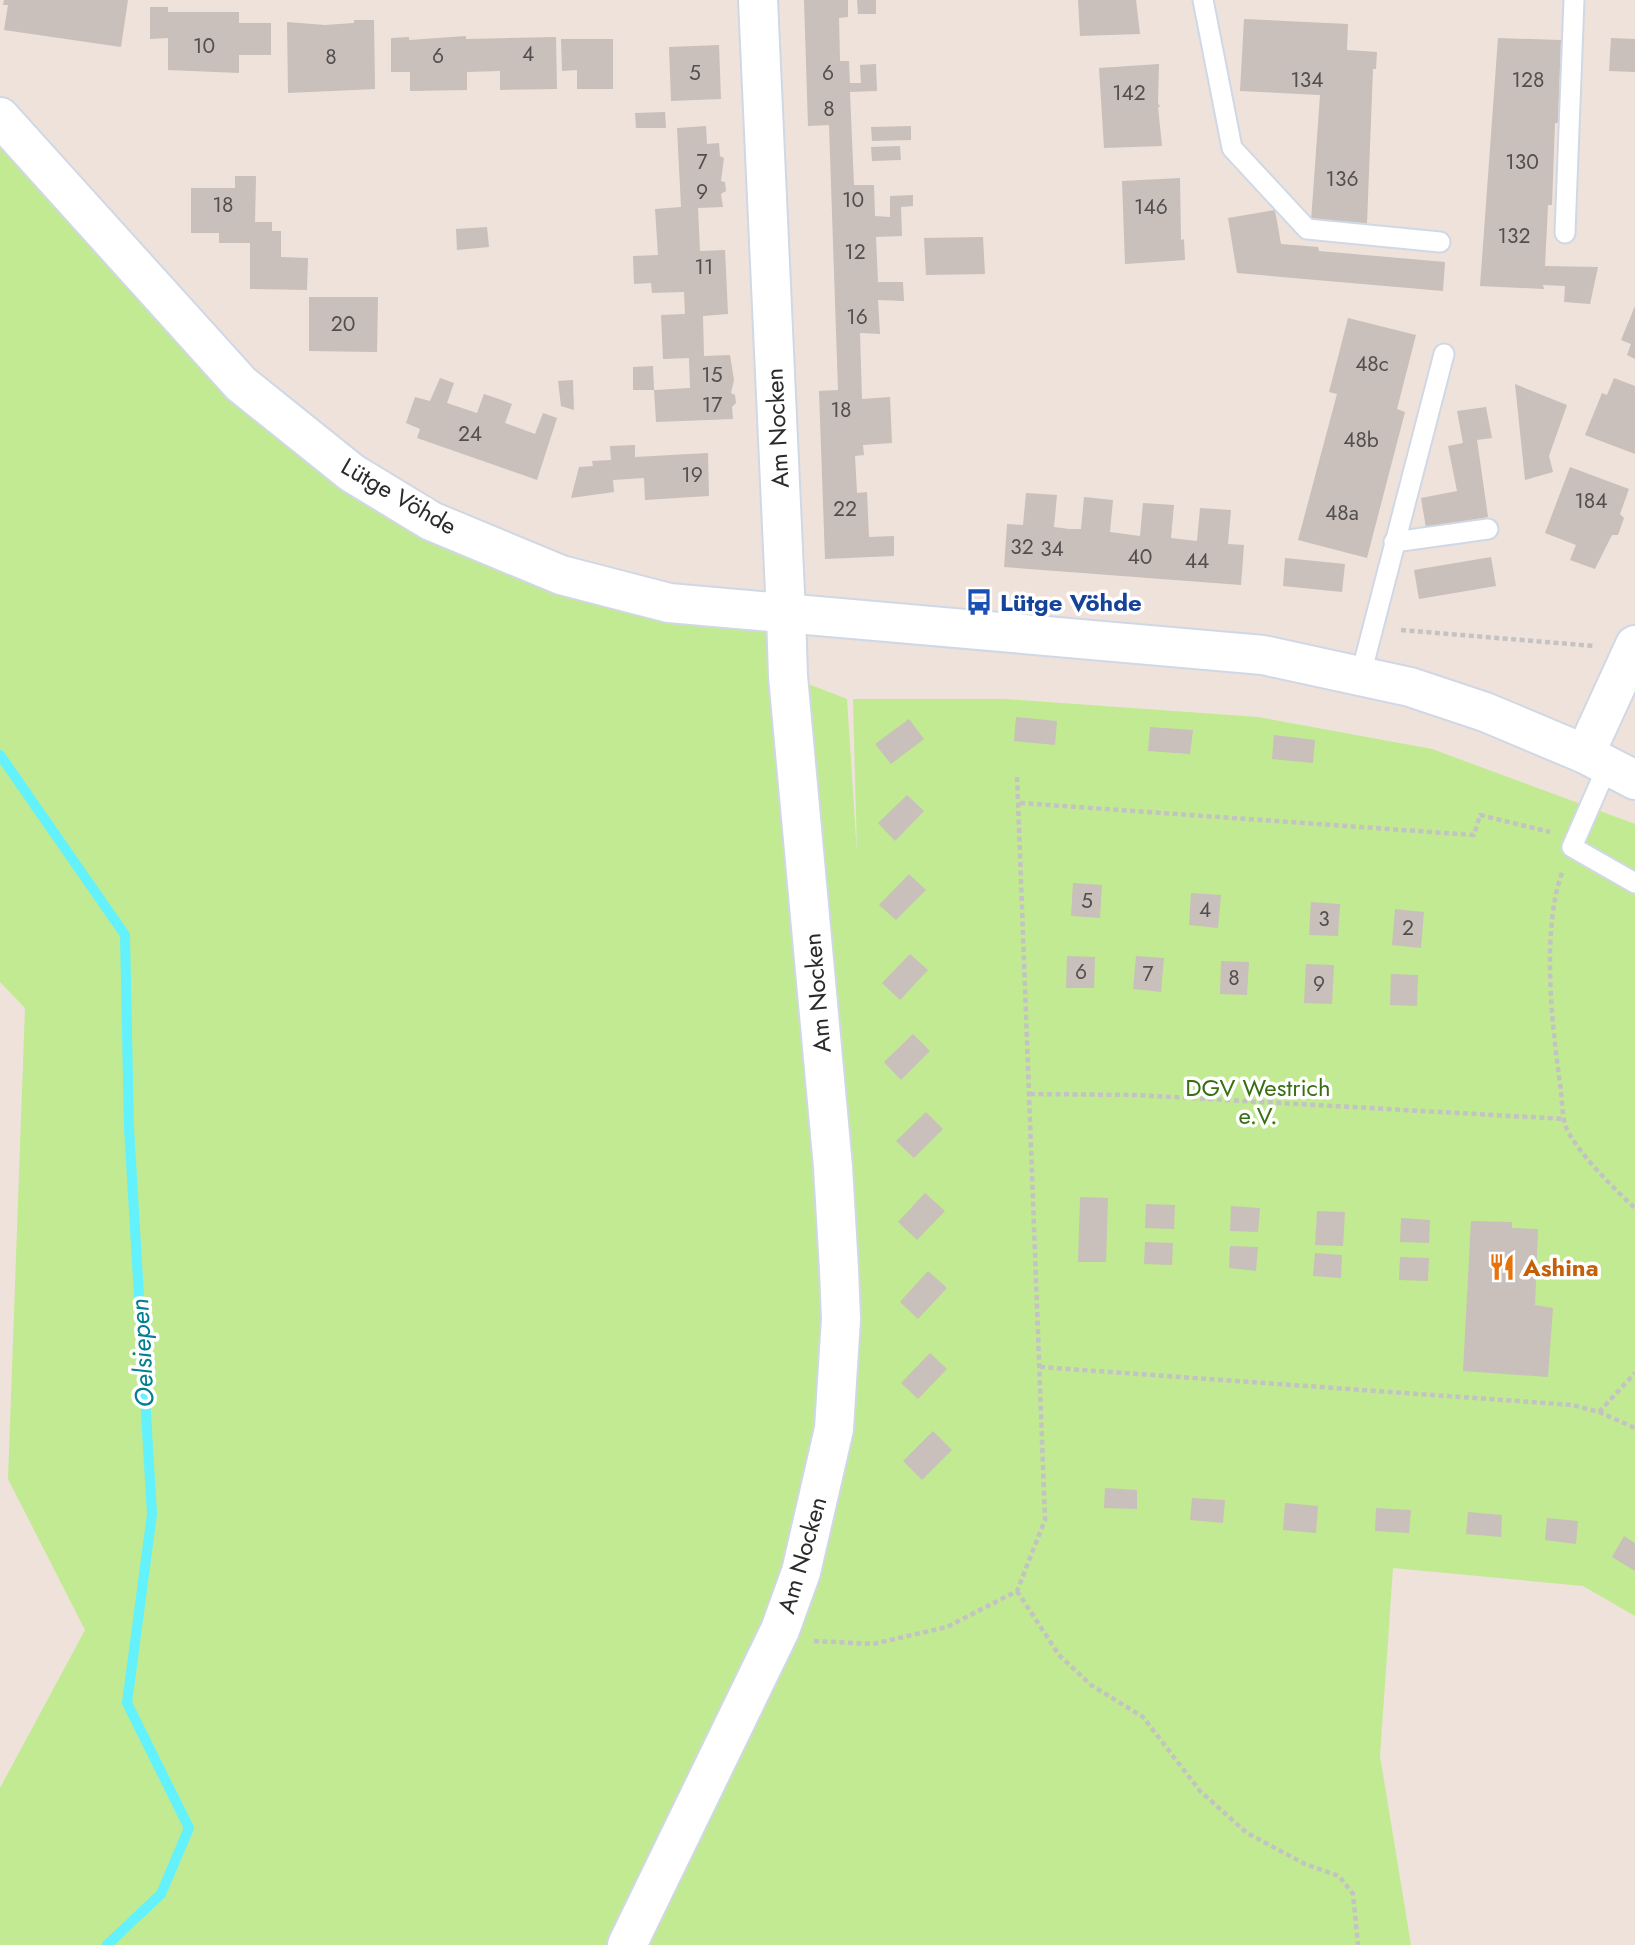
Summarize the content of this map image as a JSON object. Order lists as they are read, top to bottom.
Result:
{
  "streets": {
    "street": ["Am Nocken", "Lütge Vöhde"]
  },
  "crossings": [
    ["Am Nocken", "Lütge Vöhde"]
  ],
  "water": ["Oelsiepen"],
  "parks": ["DGV Westrich e.V."],
  "places": {
    "bus stop": ["Lütge Vöhde"],
    "restaurant": ["Ashina"]
  },
  "house_numbers": [
    "10",
    "4",
    "6",
    "8",
    "5",
    "6",
    "134",
    "128",
    "142",
    "8",
    "7",
    "130",
    "136",
    "9",
    "10",
    "18",
    "146",
    "132",
    "12",
    "11",
    "16",
    "20",
    "48c",
    "15",
    "17",
    "18",
    "24",
    "48b",
    "19",
    "184",
    "22",
    "48a",
    "32",
    "34",
    "40",
    "44",
    "5",
    "4",
    "3",
    "2",
    "6",
    "7",
    "8",
    "9"
  ]
}
